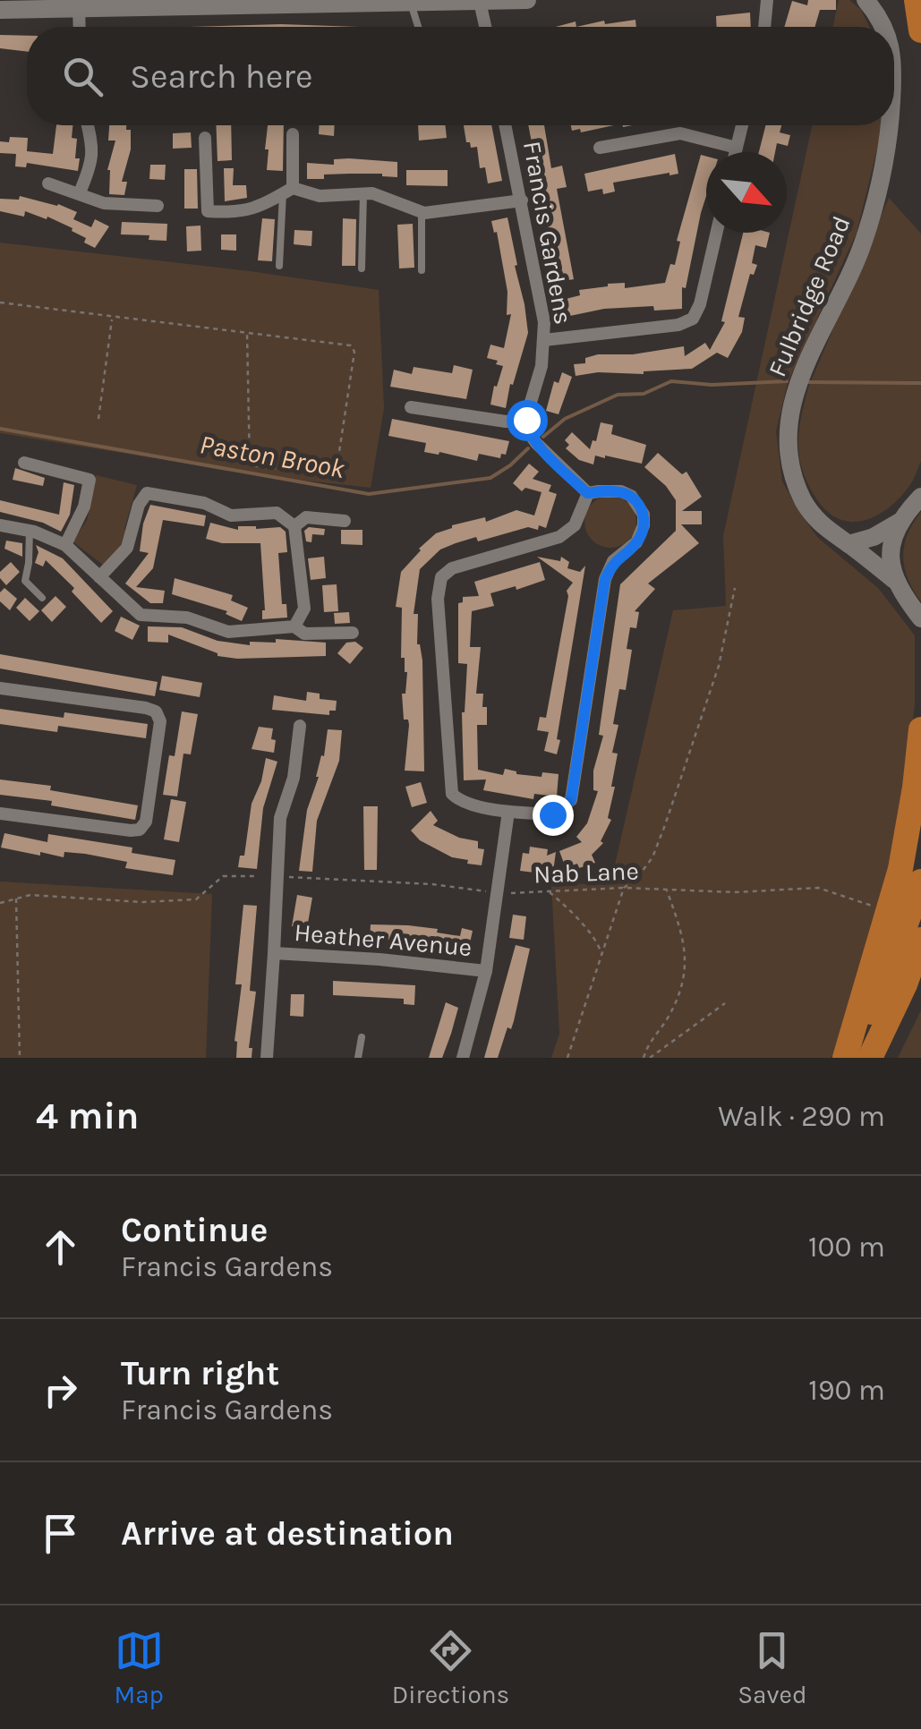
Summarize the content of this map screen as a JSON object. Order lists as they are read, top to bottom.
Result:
{
  "streets": {
    "street": ["Francis Gardens", "Fulbridge Road", "Heather Avenue"],
    "path": ["Nab Lane"]
  },
  "water": ["Paston Brook"],
  "north": "bottom right",
  "page": {
    "search": "Search here",
    "heading": ["4 min", "Walk · 290 m"],
    "list": [
      ["Continue", "Francis Gardens", "100 m"],
      ["Turn right", "Francis Gardens", "190 m"],
      "Arrive at destination"
    ],
    "nav": ["Map", "Directions", "Saved"]
  }
}
